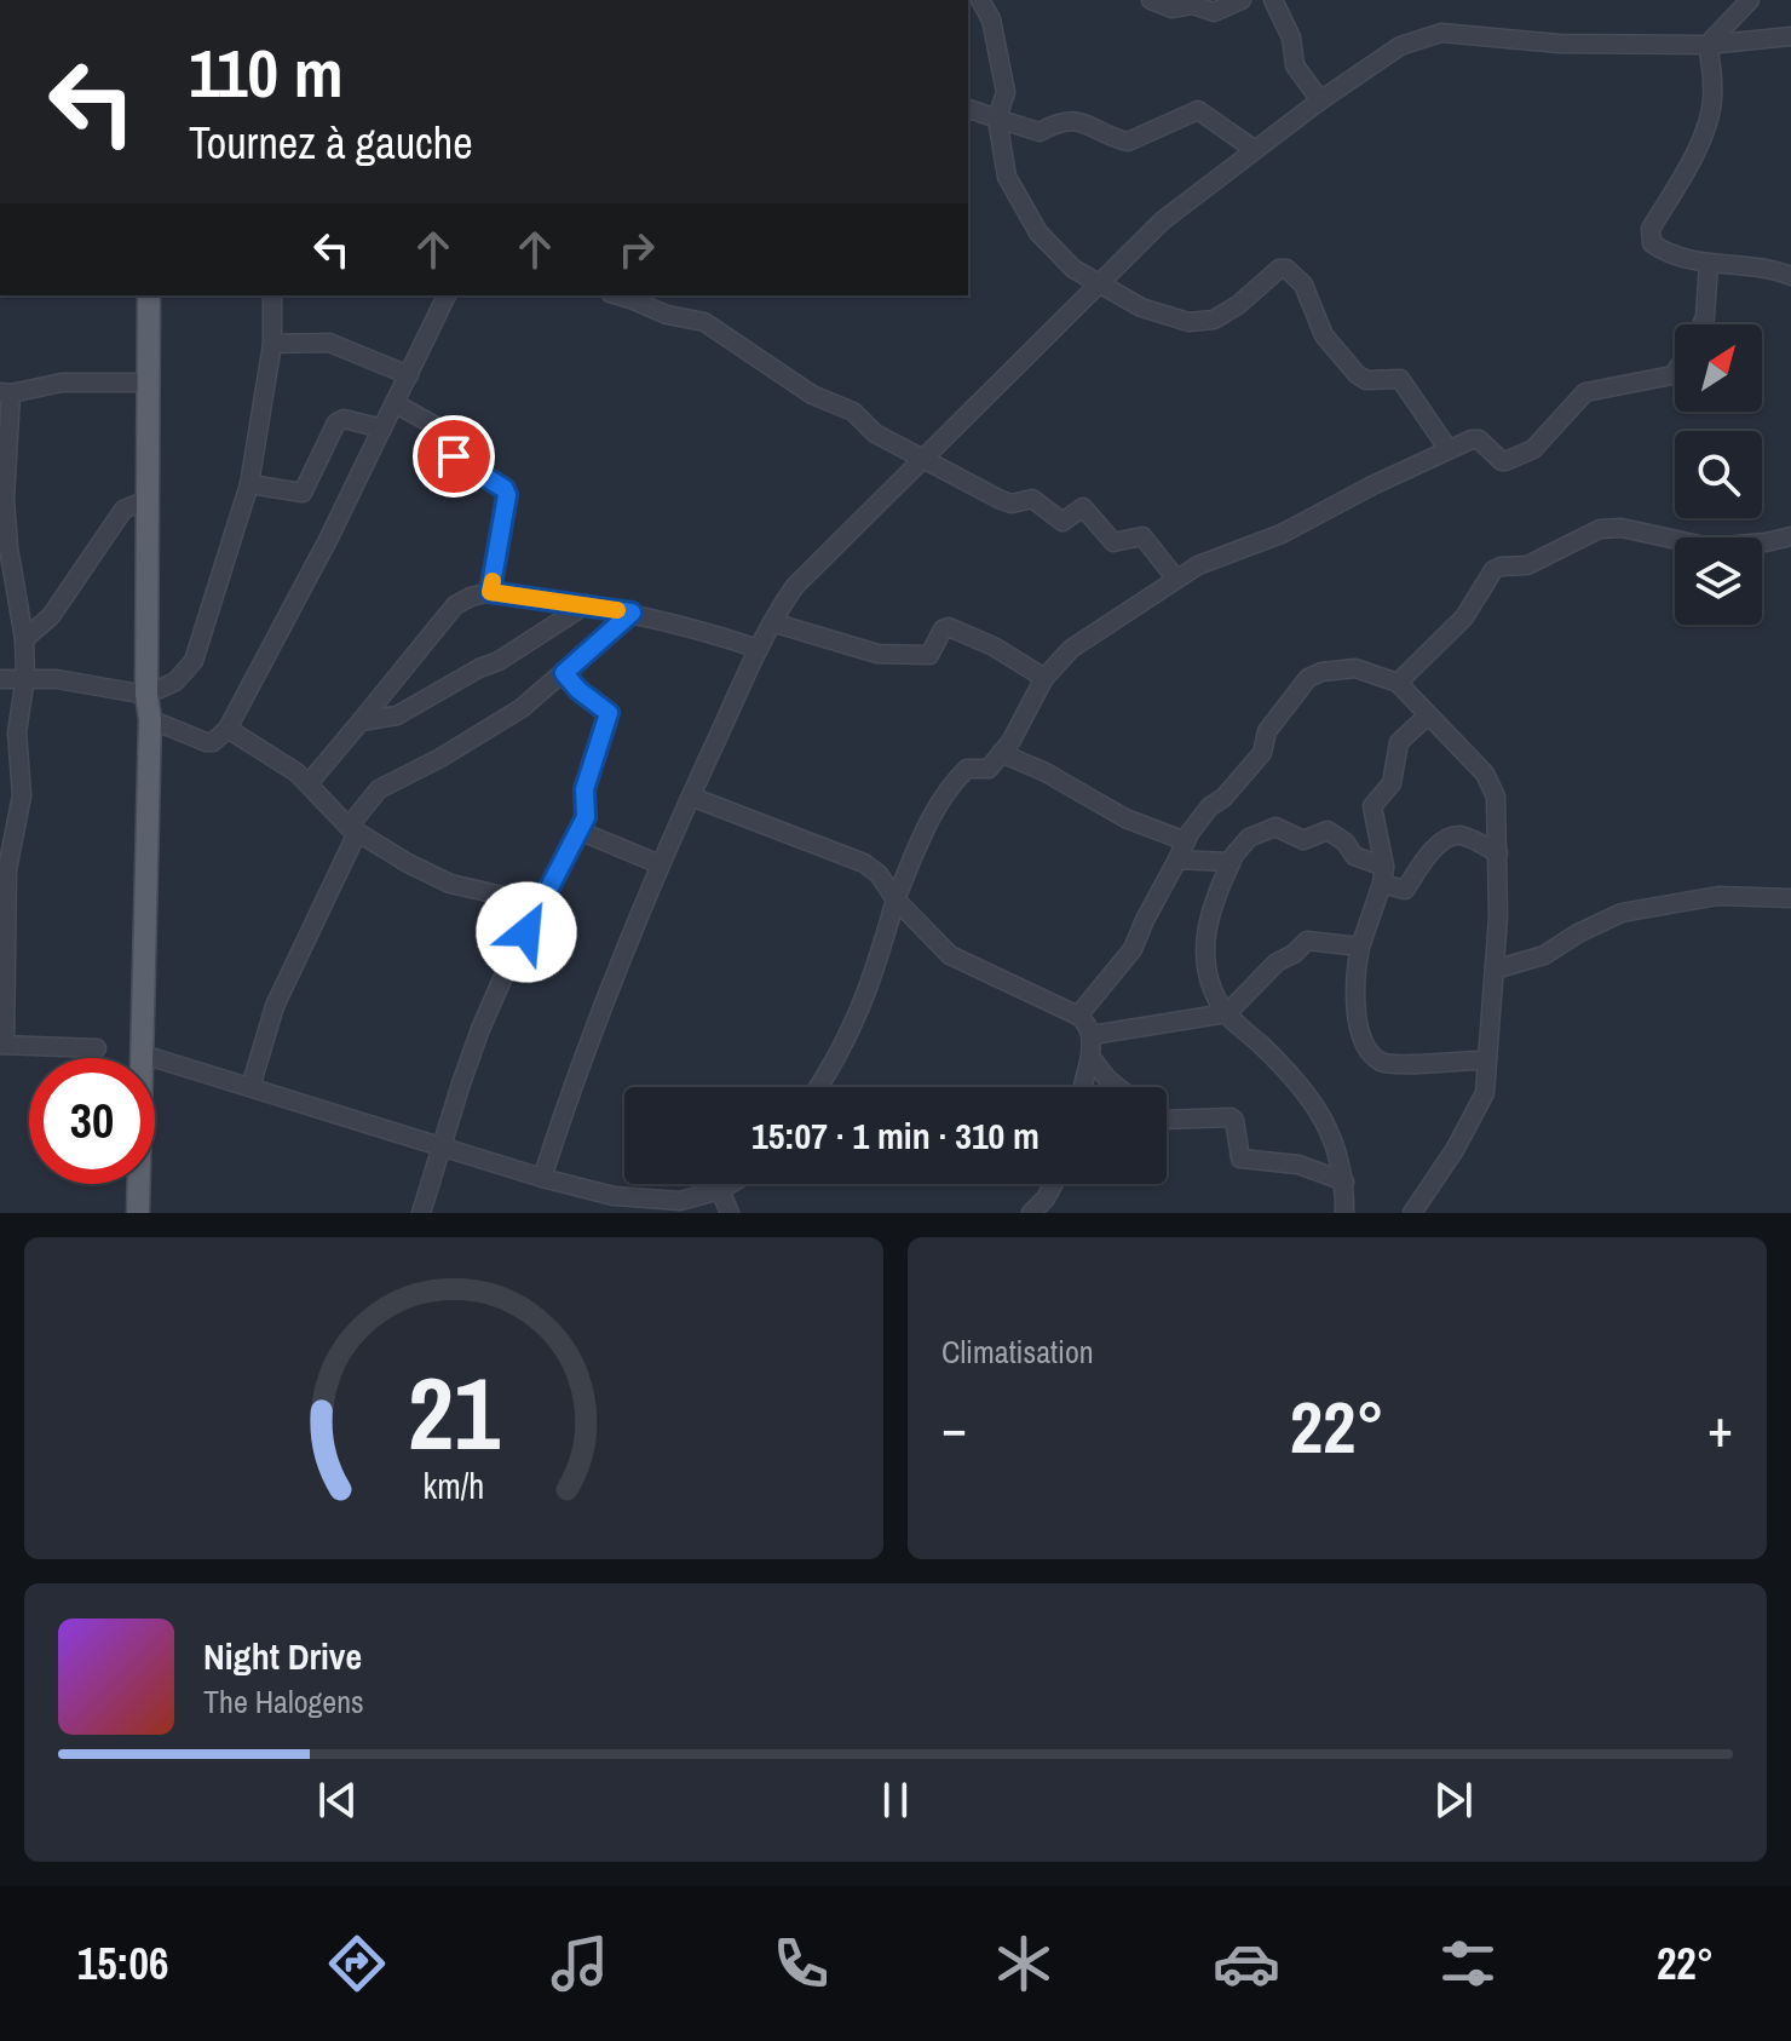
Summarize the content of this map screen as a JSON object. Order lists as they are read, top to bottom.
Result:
{
  "north": "top right",
  "page": {
    "turn": ["110 m", "Tournez à gauche"],
    "limit": "30",
    "trip": "15:07 · 1 min · 310 m",
    "tile": "Climatisation",
    "heat": ["−", "22°", "+"],
    "song": ["Night Drive", "The Halogens"],
    "tabs": ["15:06", "22°"],
    "gauge": ["21", "km/h"]
  }
}
